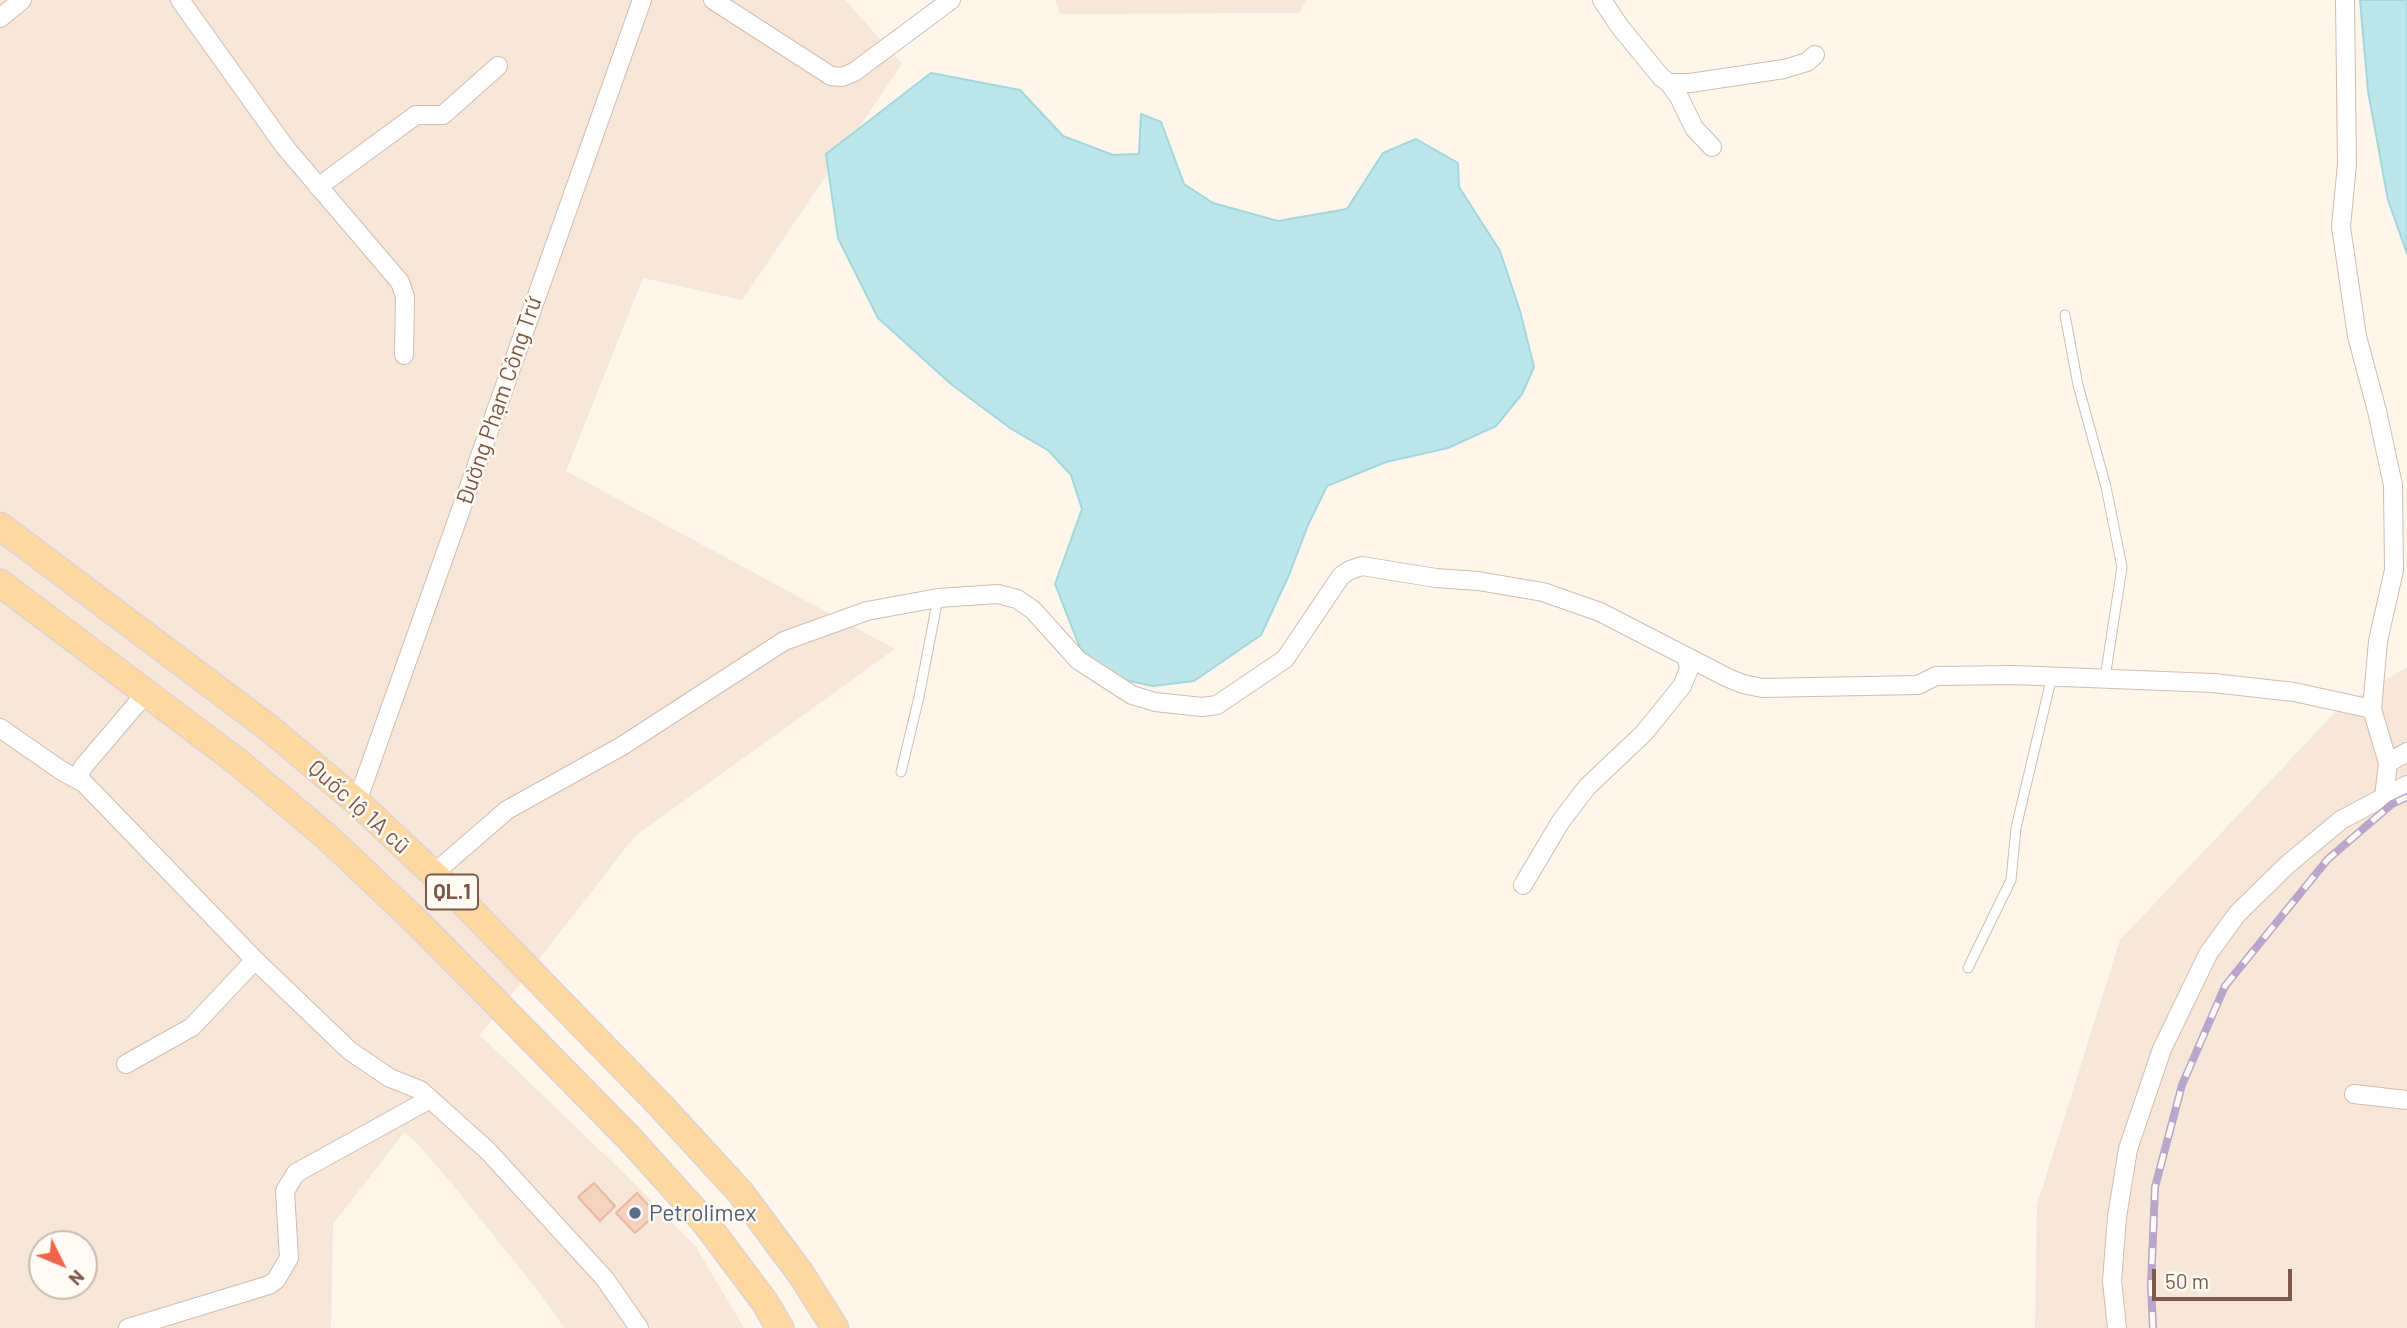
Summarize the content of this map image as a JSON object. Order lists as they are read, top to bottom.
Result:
{
  "streets": {
    "main road": ["Quốc lộ 1A cũ", "QL.1"],
    "street": ["Đường Phạm Công Trứ"]
  },
  "crossings": [
    ["Đường Phạm Công Trứ", "Quốc lộ 1A cũ"]
  ],
  "places": ["Petrolimex"],
  "scale_bar": "50 m",
  "north": "bottom right"
}
